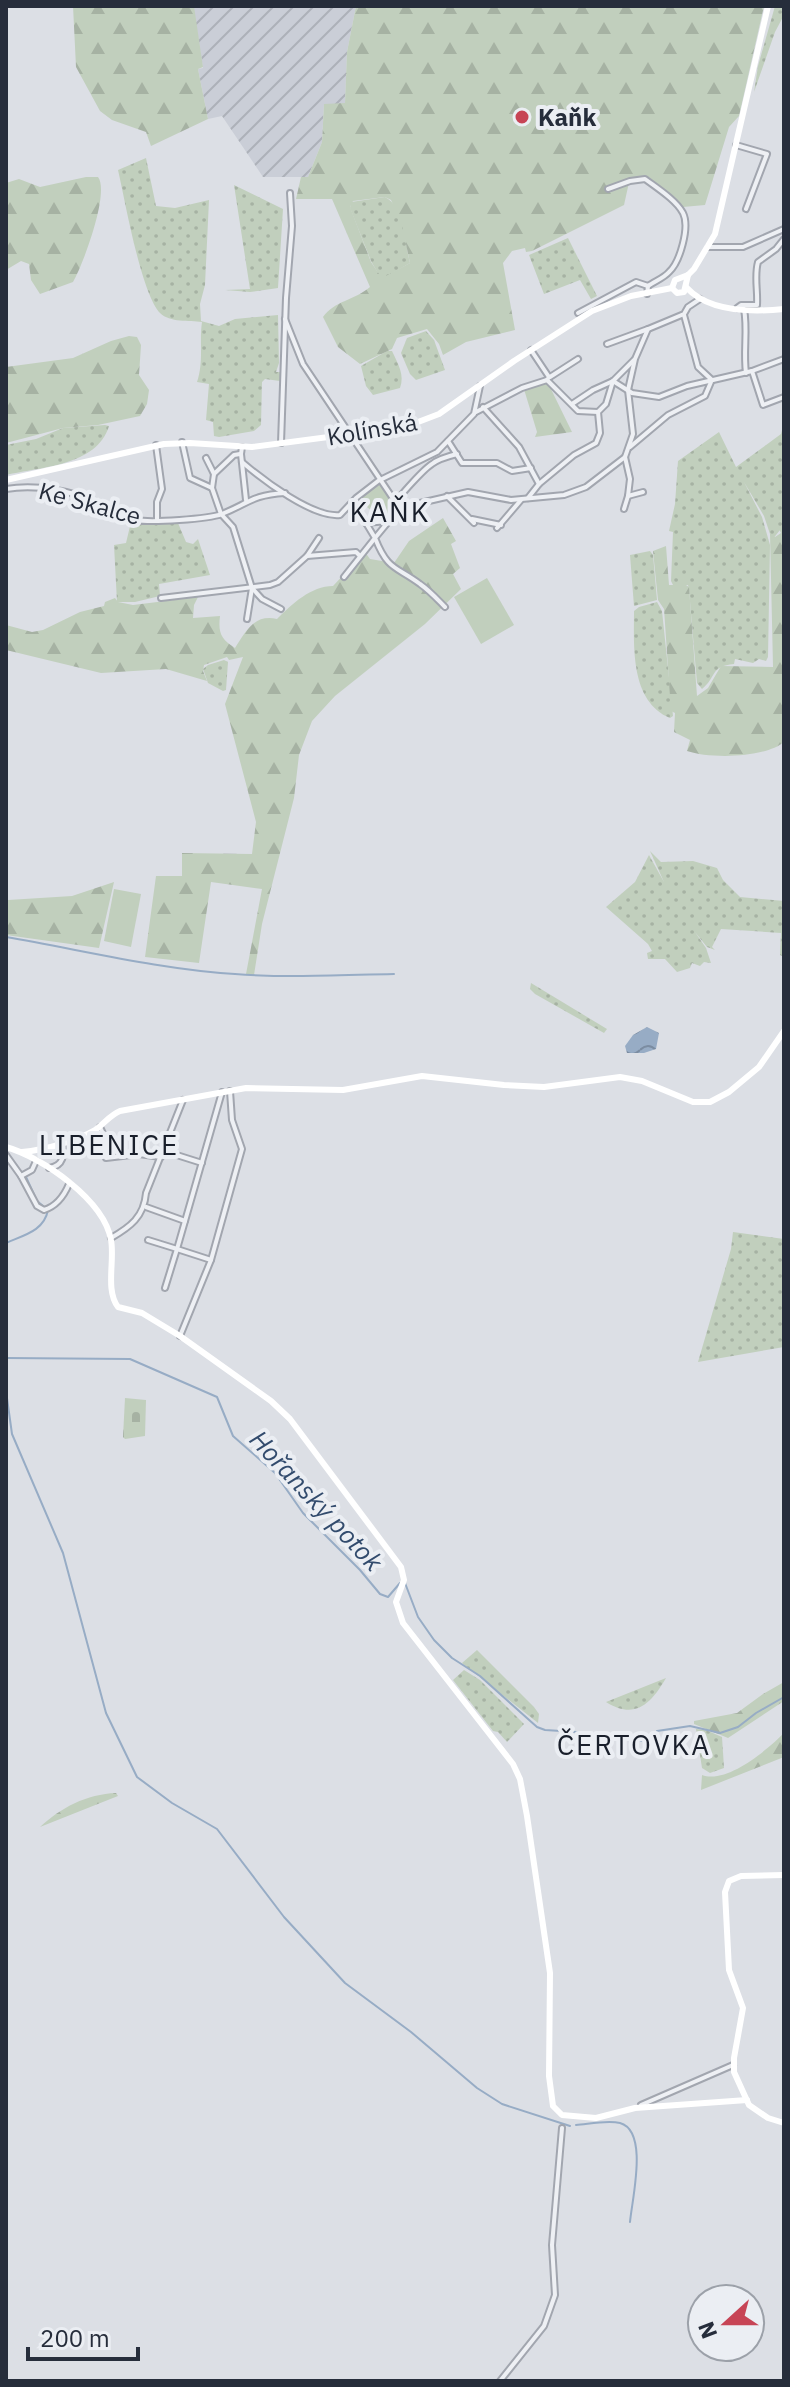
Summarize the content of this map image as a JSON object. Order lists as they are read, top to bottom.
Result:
{
  "streets": {
    "street": ["Kolínská", "Ke Skalce"]
  },
  "districts": ["KAŇK", "LIBENICE", "ČERTOVKA"],
  "water": ["Hořanský potok"],
  "places": ["Kaňk"],
  "scale_bar": "200 m",
  "north": "left"
}
